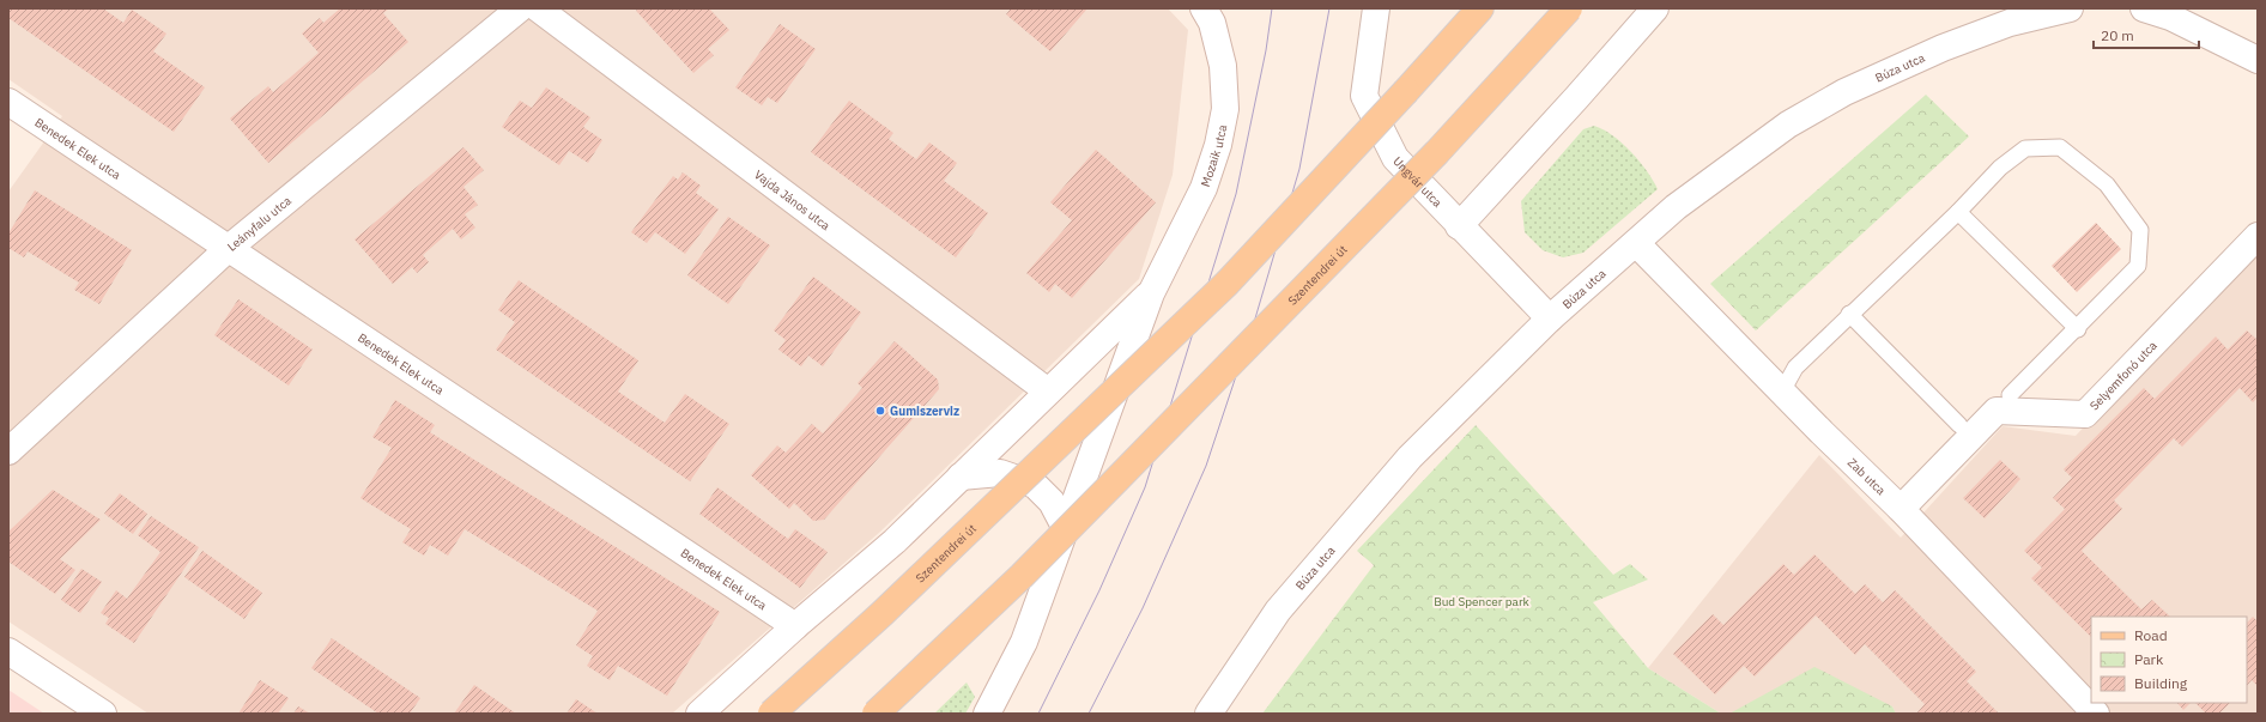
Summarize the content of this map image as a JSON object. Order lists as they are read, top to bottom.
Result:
{
  "streets": {
    "main road": ["Szentendrei út"],
    "street": [
      "Búza utca",
      "Benedek Elek utca",
      "Mozaik utca",
      "Ungvár utca",
      "Vajda János utca",
      "Leányfalu utca",
      "Selyemfonó utca",
      "Zab utca"
    ]
  },
  "crossings": [
    ["Búza utca", "Ungvár utca"],
    ["Búza utca", "Zab utca"],
    ["Benedek Elek utca", "Leányfalu utca"],
    ["Selyemfonó utca", "Zab utca"]
  ],
  "parks": ["Bud Spencer park"],
  "places": ["Gumiszerviz"],
  "legend": ["Road", "Park", "Building"],
  "scale_bar": "20 m"
}
